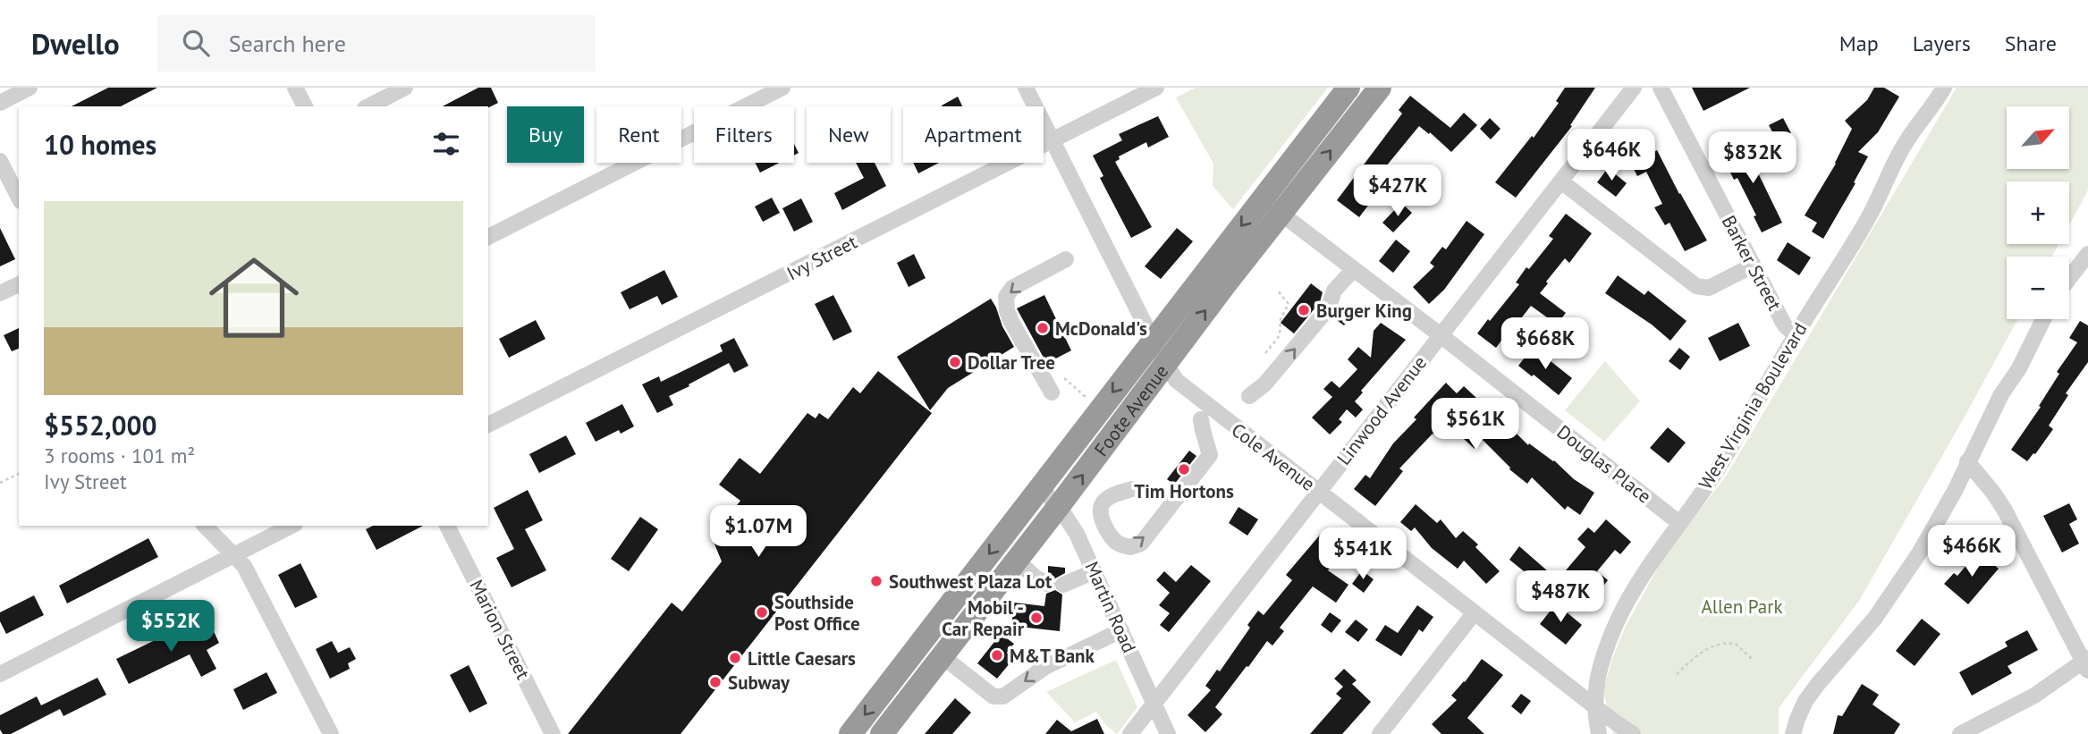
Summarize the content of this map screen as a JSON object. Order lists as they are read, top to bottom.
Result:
{
  "streets": {
    "highway": ["Foote Avenue"],
    "street": [
      "Ivy Street",
      "Barker Street",
      "West Virginia Boulevard",
      "Linwood Avenue",
      "Cole Avenue",
      "Douglas Place",
      "Martin Road",
      "Marion Street"
    ]
  },
  "crossings": [
    ["Ivy Street", "Cole Avenue"],
    ["Barker Street", "West Virginia Boulevard"],
    ["West Virginia Boulevard", "Cole Avenue"],
    ["West Virginia Boulevard", "Douglas Place"],
    ["Foote Avenue", "Cole Avenue"],
    ["Foote Avenue", "Douglas Place"],
    ["Foote Avenue", "Martin Road"],
    ["Linwood Avenue", "Cole Avenue"],
    ["Linwood Avenue", "Douglas Place"],
    ["Linwood Avenue", "Martin Road"]
  ],
  "parks": ["Allen Park"],
  "places": [
    "Burger King",
    "McDonald's",
    "Dollar Tree",
    "Tim Hortons",
    "Southwest Plaza Lot",
    "Southside Post Office",
    "Mobil - Car Repair",
    "M&T Bank",
    "Little Caesars",
    "Subway"
  ],
  "north": "top right",
  "page": {
    "header": "Dwello",
    "search": "Search here",
    "nav": ["Map", "Layers", "Share"],
    "map_buttons": ["+", "−"],
    "chip": [
      "Buy",
      "Rent",
      "Filters",
      "New",
      "Apartment"
    ],
    "heading": "10 homes",
    "price": [
      "$646K",
      "$832K",
      "$427K",
      "$668K",
      "$561K",
      "$1.07M",
      "$466K",
      "$541K",
      "$487K",
      "$552K"
    ],
    "list": [
      {
        "name": "$552,000",
        "note": "3 rooms · 101 m² · Ivy Street"
      }
    ]
  }
}
